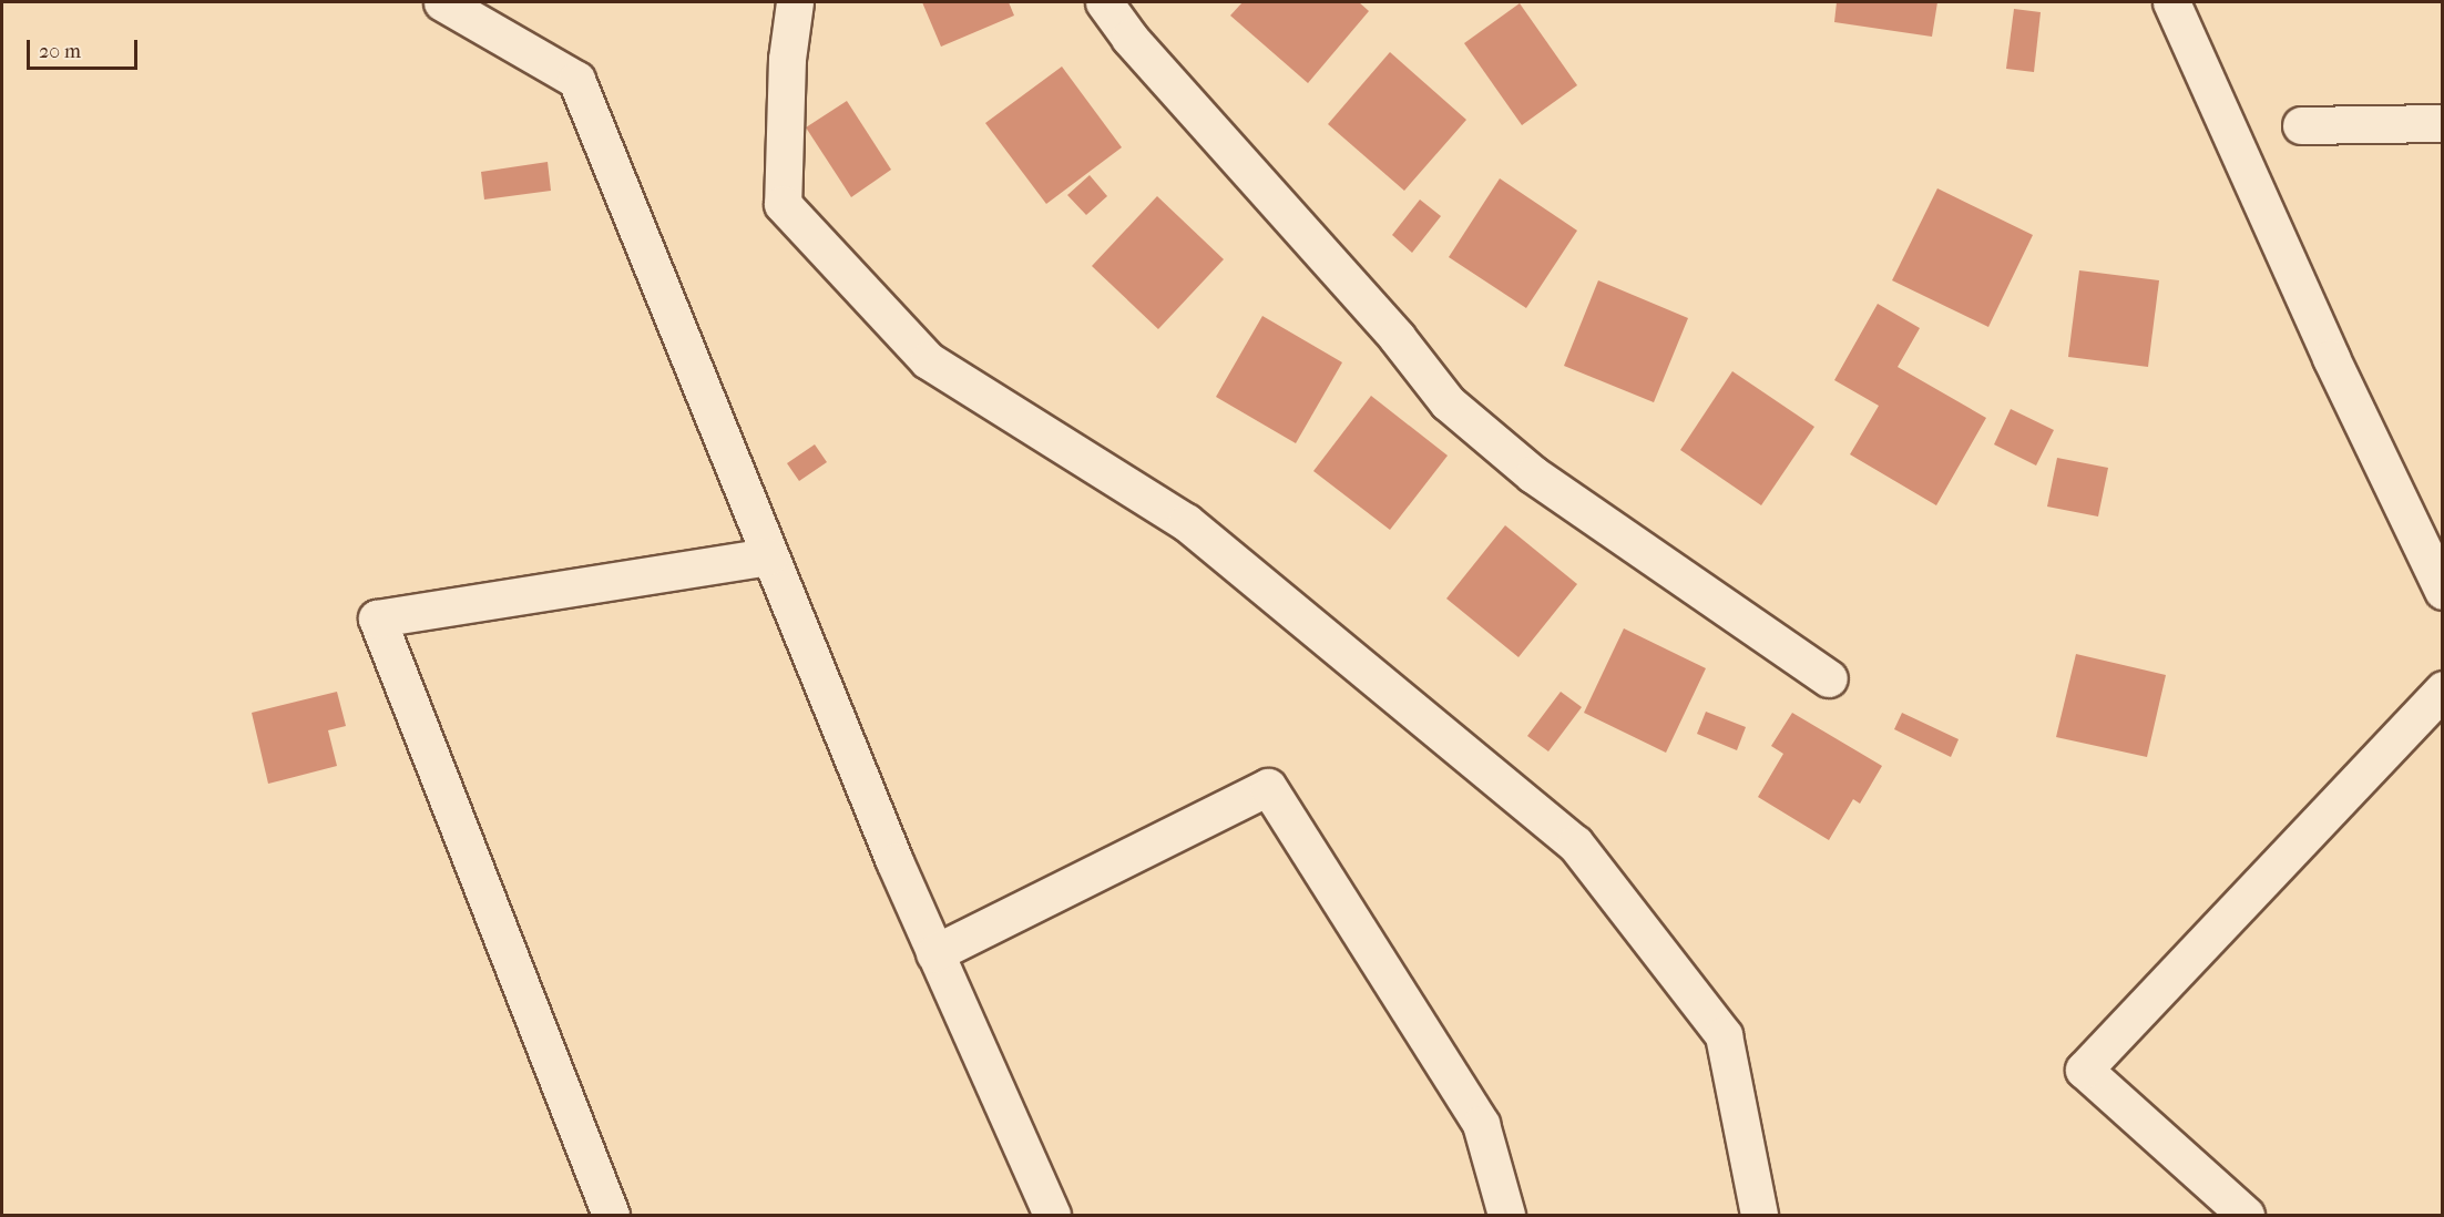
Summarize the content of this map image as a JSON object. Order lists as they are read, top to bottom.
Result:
{
  "scale_bar": "20 m"
}
